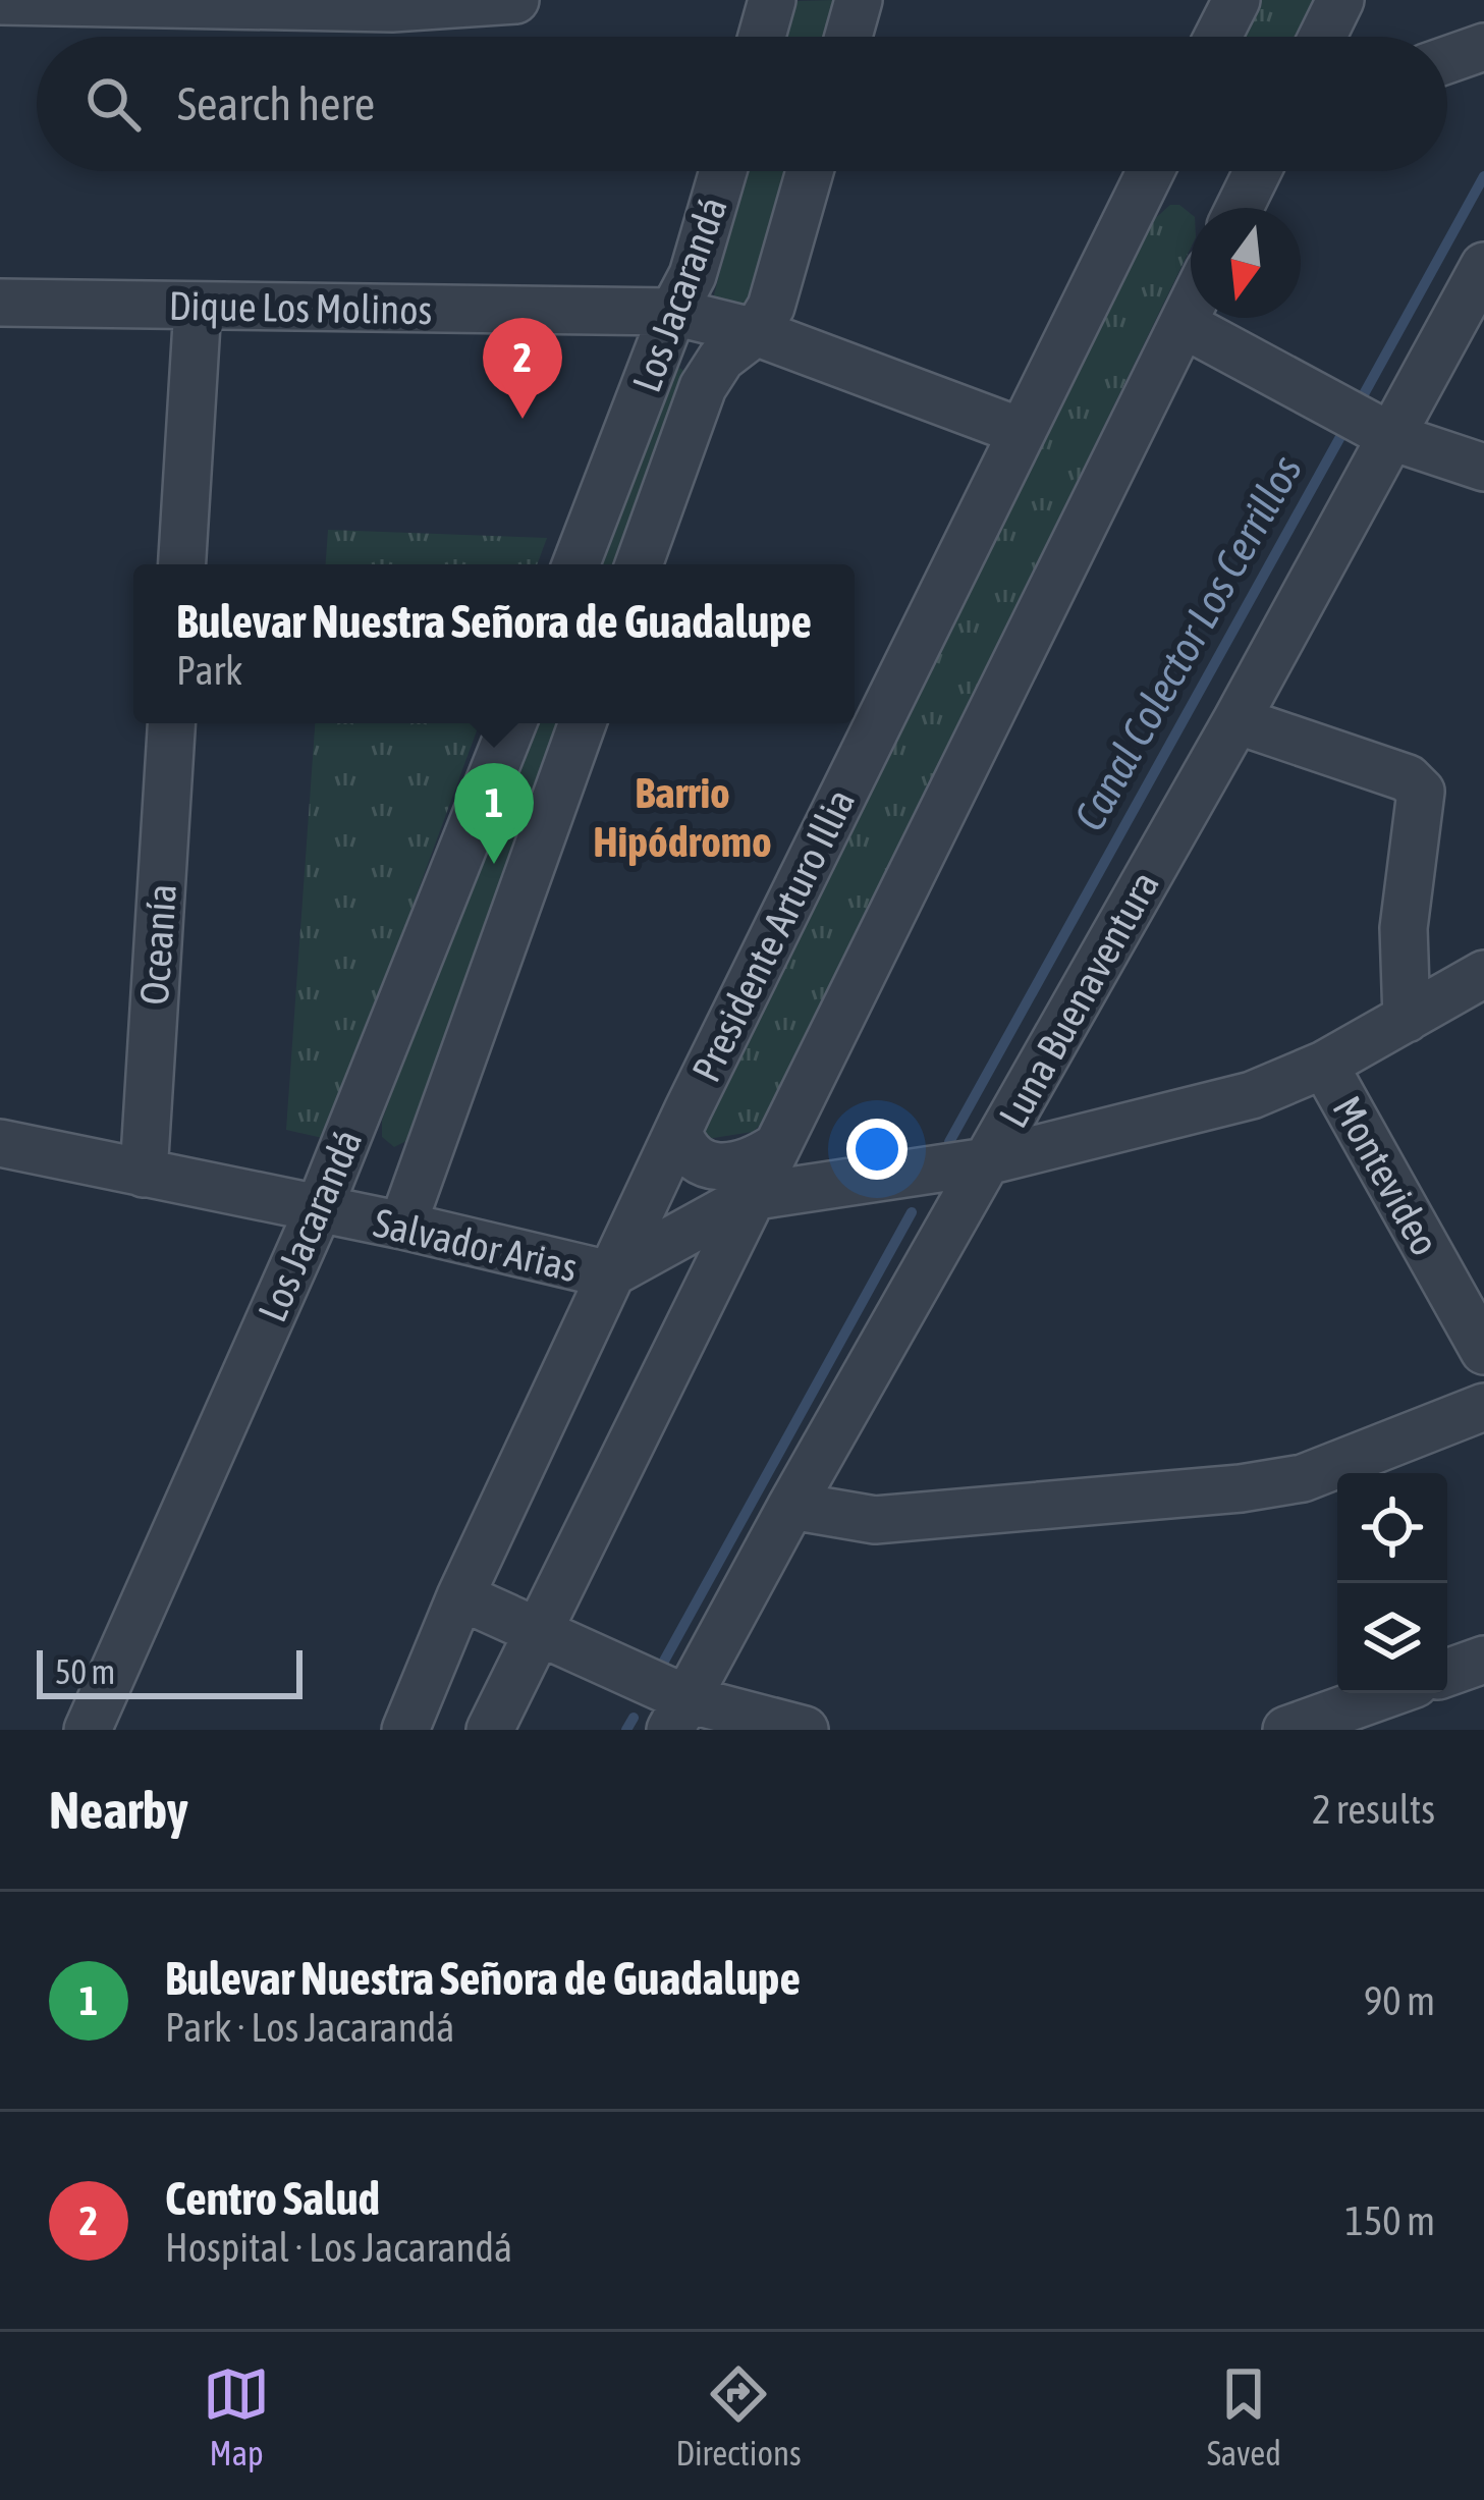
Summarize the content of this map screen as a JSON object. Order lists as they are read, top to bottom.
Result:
{
  "streets": {
    "street": [
      "Los Jacarandá",
      "Dique Los Molinos",
      "Presidente Arturo Illia",
      "Oceanía",
      "Luna Buenaventura",
      "Montevideo",
      "Salvador Arias"
    ]
  },
  "crossings": [
    ["Los Jacarandá", "Dique Los Molinos"],
    ["Los Jacarandá", "Salvador Arias"],
    ["Dique Los Molinos", "Presidente Arturo Illia"],
    ["Presidente Arturo Illia", "Salvador Arias"],
    ["Oceanía", "Salvador Arias"],
    ["Luna Buenaventura", "Salvador Arias"],
    ["Montevideo", "Salvador Arias"]
  ],
  "districts": ["Barrio Hipódromo"],
  "water": ["Canal Colector Los Cerrillos"],
  "scale_bar": "50 m",
  "north": "bottom",
  "page": {
    "search": "Search here",
    "pins": ["2", "1"],
    "popup": ["Bulevar Nuestra Señora de Guadalupe", "Park"],
    "scale": "50 m",
    "heading": ["Nearby", "2 results"],
    "list": [
      {
        "mark": "1",
        "name": "Bulevar Nuestra Señora de Guadalupe",
        "note": "Park · Los Jacarandá",
        "value": "90 m"
      },
      {
        "mark": "2",
        "name": "Centro Salud",
        "note": "Hospital · Los Jacarandá",
        "value": "150 m"
      }
    ],
    "nav": ["Map", "Directions", "Saved"]
  }
}
